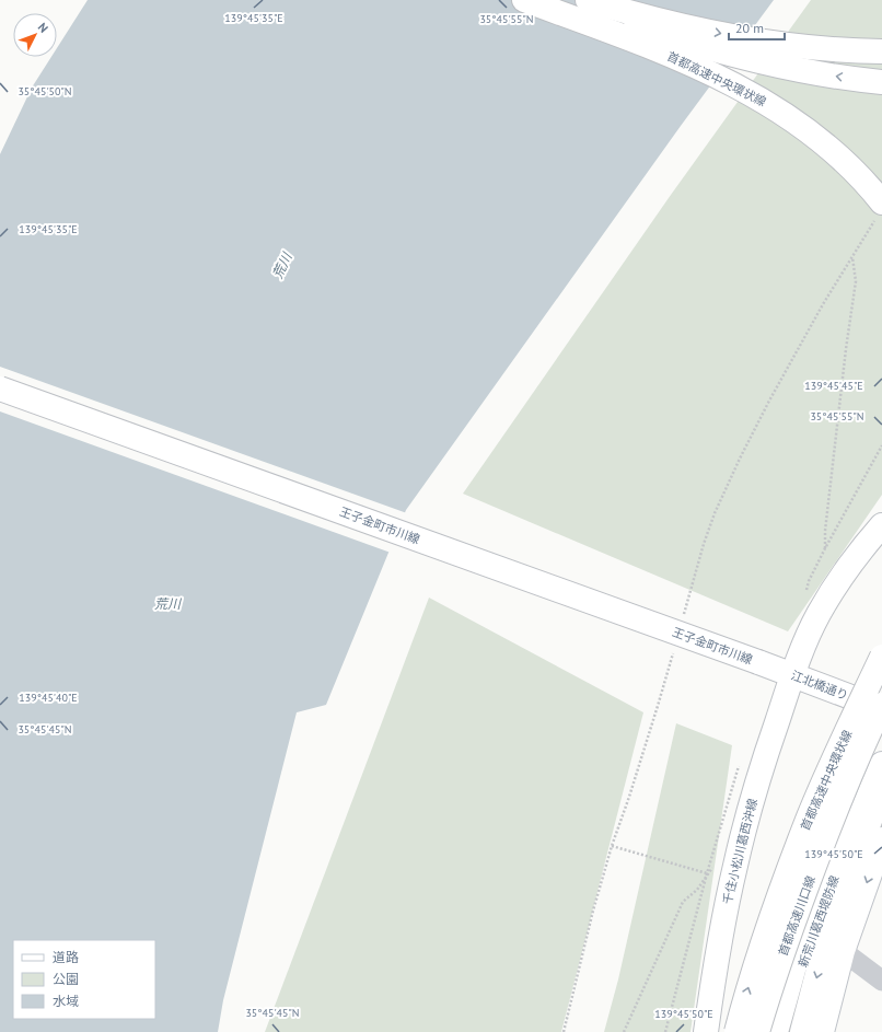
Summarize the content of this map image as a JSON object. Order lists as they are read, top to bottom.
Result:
{
  "streets": {
    "main road": [
      "首都高速中央環状線",
      "王子金町市川線",
      "江北橋通り",
      "千住小松川葛西沖線",
      "首都高速川口線",
      "新荒川葛西堤防線"
    ]
  },
  "crossings": [
    ["王子金町市川線", "江北橋通り"],
    ["江北橋通り", "千住小松川葛西沖線"]
  ],
  "water": ["荒川"],
  "legend": ["道路", "公園", "水域"],
  "scale_bar": "20 m",
  "north": "top right",
  "coordinates": [
    "139°45'35\"E",
    "35°45'55\"N",
    "35°45'50\"N",
    "139°45'45\"E",
    "139°45'40\"E",
    "35°45'45\"N",
    "139°45'50\"E"
  ]
}
